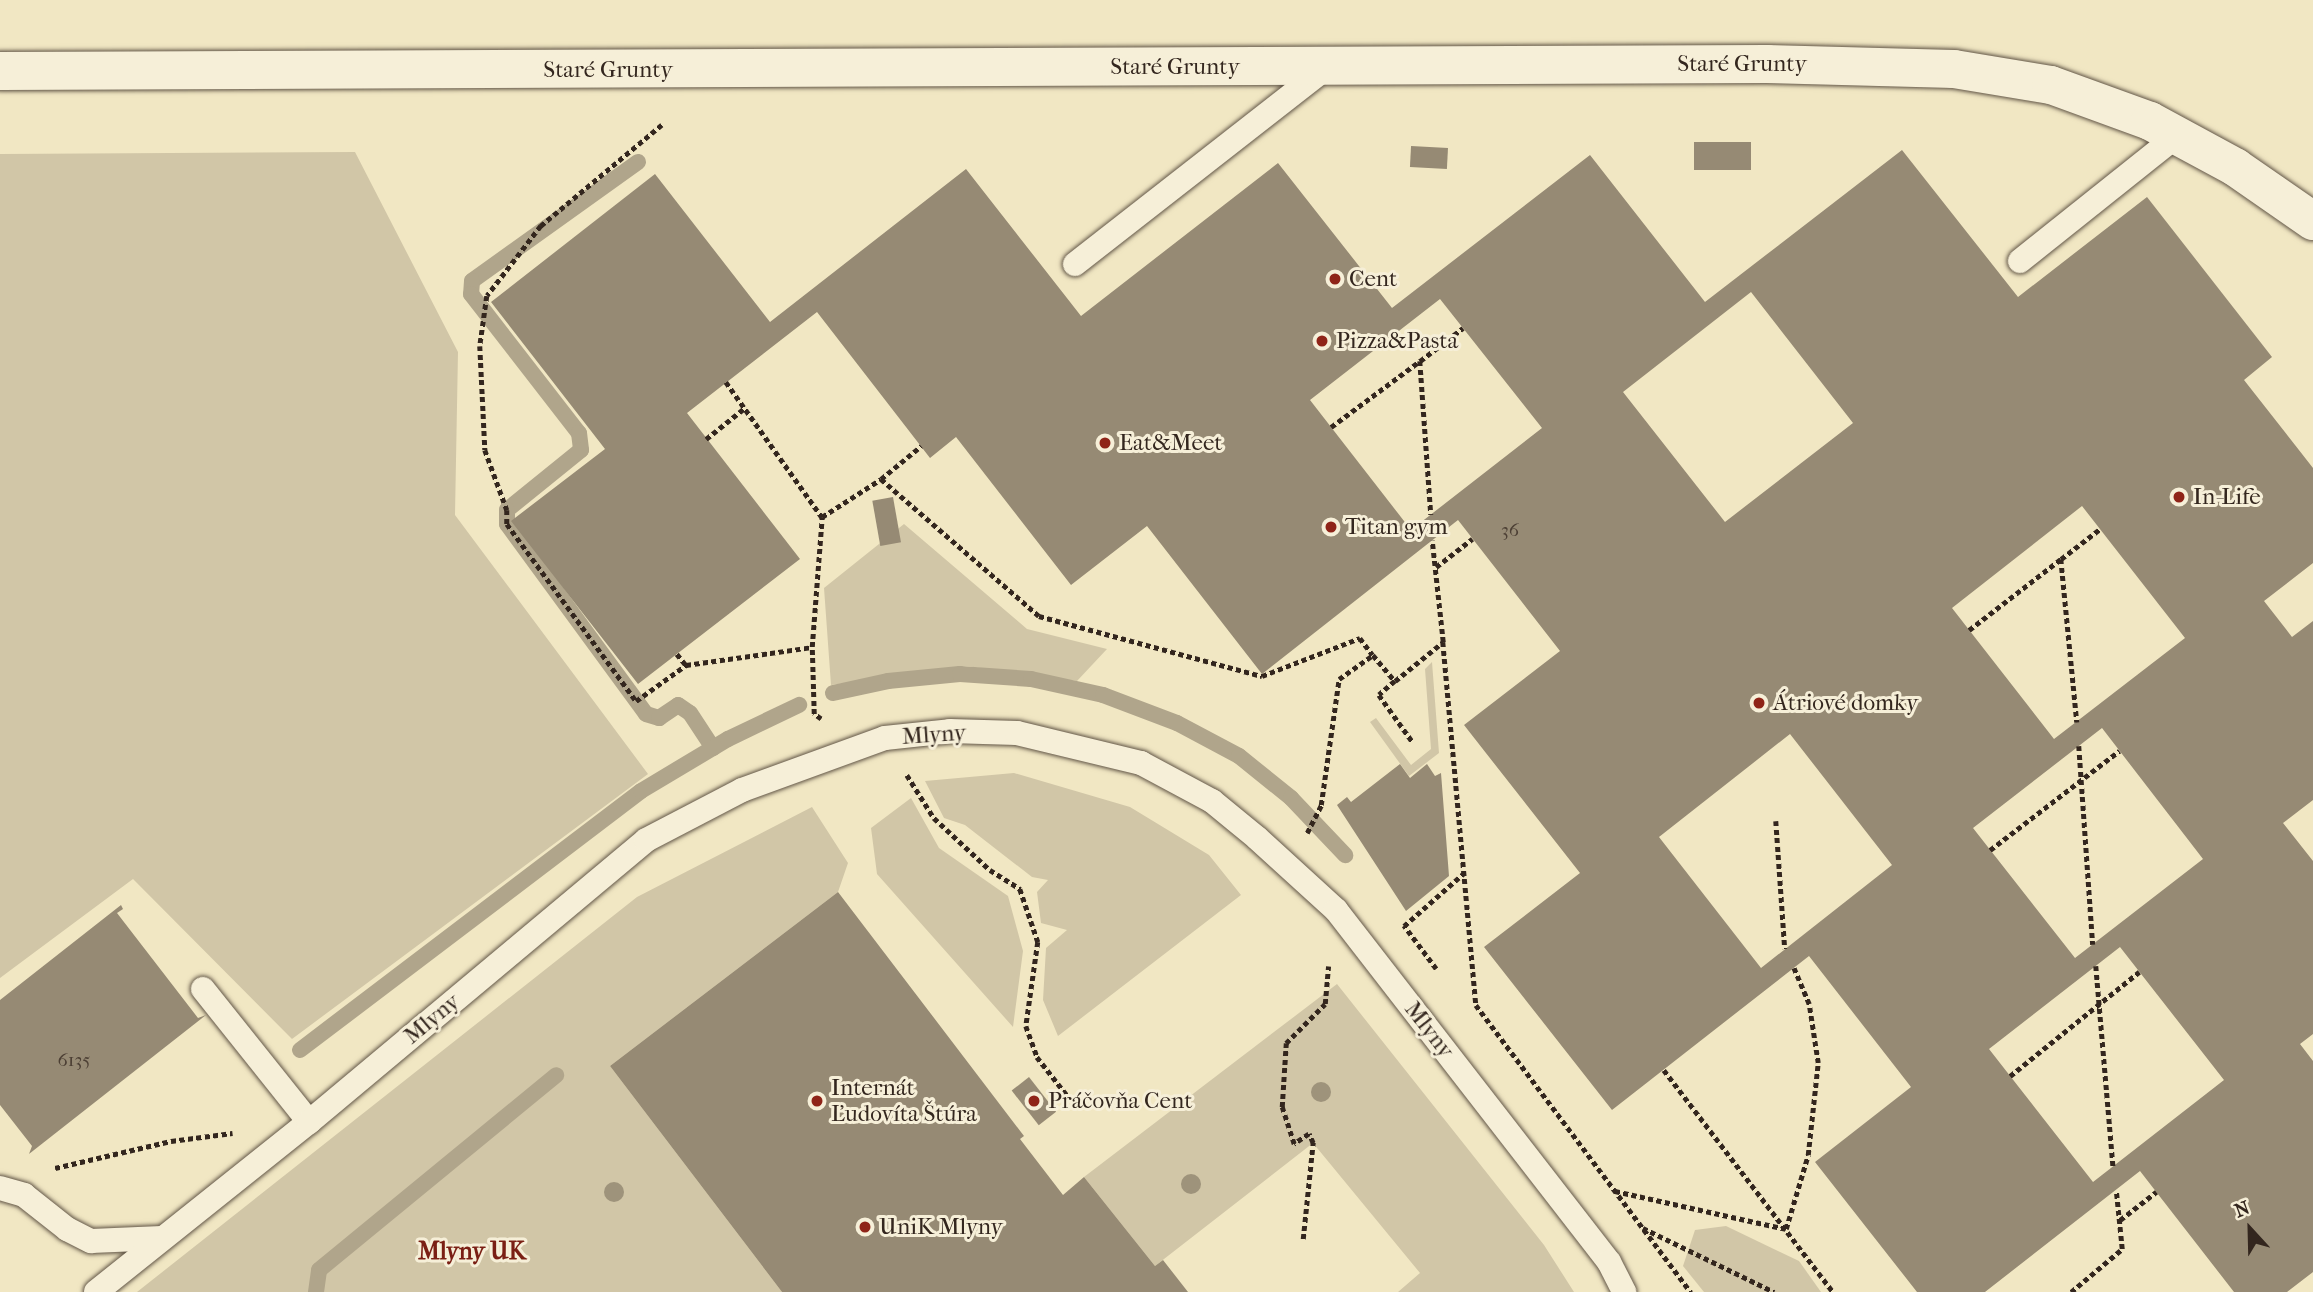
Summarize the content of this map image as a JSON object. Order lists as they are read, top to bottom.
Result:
{
  "streets": {
    "street": ["Staré Grunty"],
    "lane": ["Mlyny"]
  },
  "districts": ["Mlyny UK"],
  "places": [
    "Cent",
    "Pizza&Pasta",
    "Eat&Meet",
    "In-Life",
    "Titan gym",
    "Átriové domky",
    "Internát Ľudovíta Štúra",
    "Práčovňa Cent",
    "UniK Mlyny"
  ],
  "house_numbers": ["36", "6135"],
  "north": "top"
}
